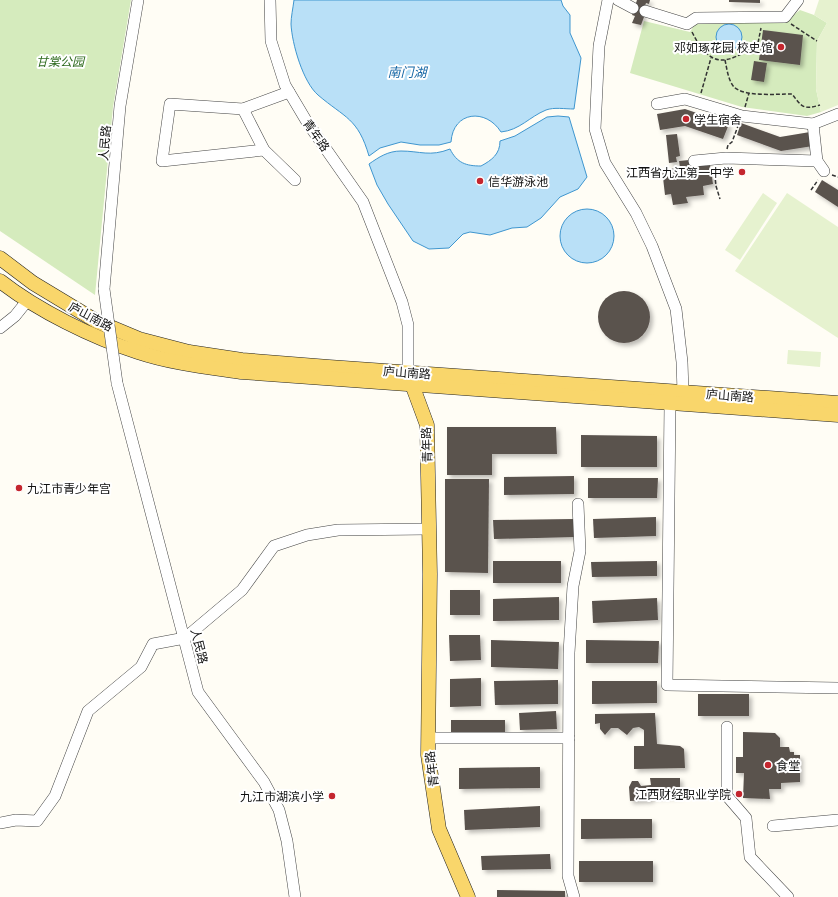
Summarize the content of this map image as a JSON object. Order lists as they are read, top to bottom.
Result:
{
  "streets": {
    "main road": ["青年路", "庐山南路"],
    "street": ["人民路"]
  },
  "crossings": [
    ["青年路", "庐山南路"]
  ],
  "water": ["南门湖"],
  "parks": ["甘棠公园"],
  "places": [
    "邓如琢花园 校史馆",
    "学生宿舍",
    "江西省九江第一中学",
    "信华游泳池",
    "九江市青少年宫",
    "食堂",
    "江西财经职业学院",
    "九江市湖滨小学"
  ]
}
